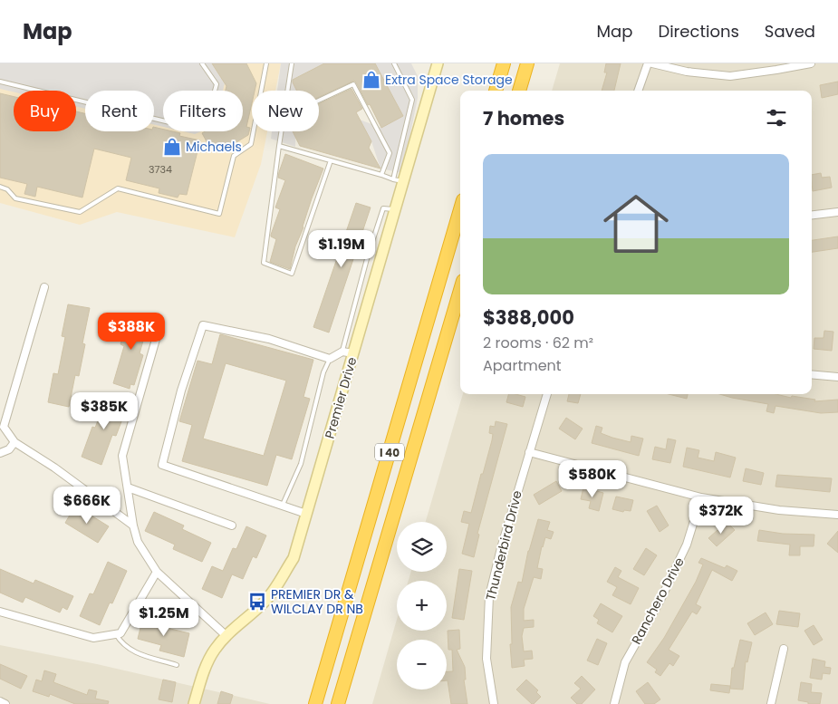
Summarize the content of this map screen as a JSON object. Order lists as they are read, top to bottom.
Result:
{
  "streets": {
    "highway": ["I 40"],
    "street": ["Premier Drive", "Thunderbird Drive", "Ranchero Drive"]
  },
  "places": {
    "shop": ["Extra Space Storage", "Michaels"],
    "bus stop": ["PREMIER DR & WILCLAY DR NB"]
  },
  "house_numbers": ["3734"],
  "page": {
    "header": "Map",
    "nav": ["Map", "Directions", "Saved"],
    "chip": [
      "Buy",
      "Rent",
      "Filters",
      "New"
    ],
    "heading": "7 homes",
    "list": [
      {
        "name": "$388,000",
        "note": "2 rooms · 62 m² · Apartment"
      }
    ],
    "price": [
      "$1.19M",
      "$388K",
      "$385K",
      "$580K",
      "$666K",
      "$372K",
      "$1.25M"
    ],
    "map_buttons": ["+", "−"]
  }
}
